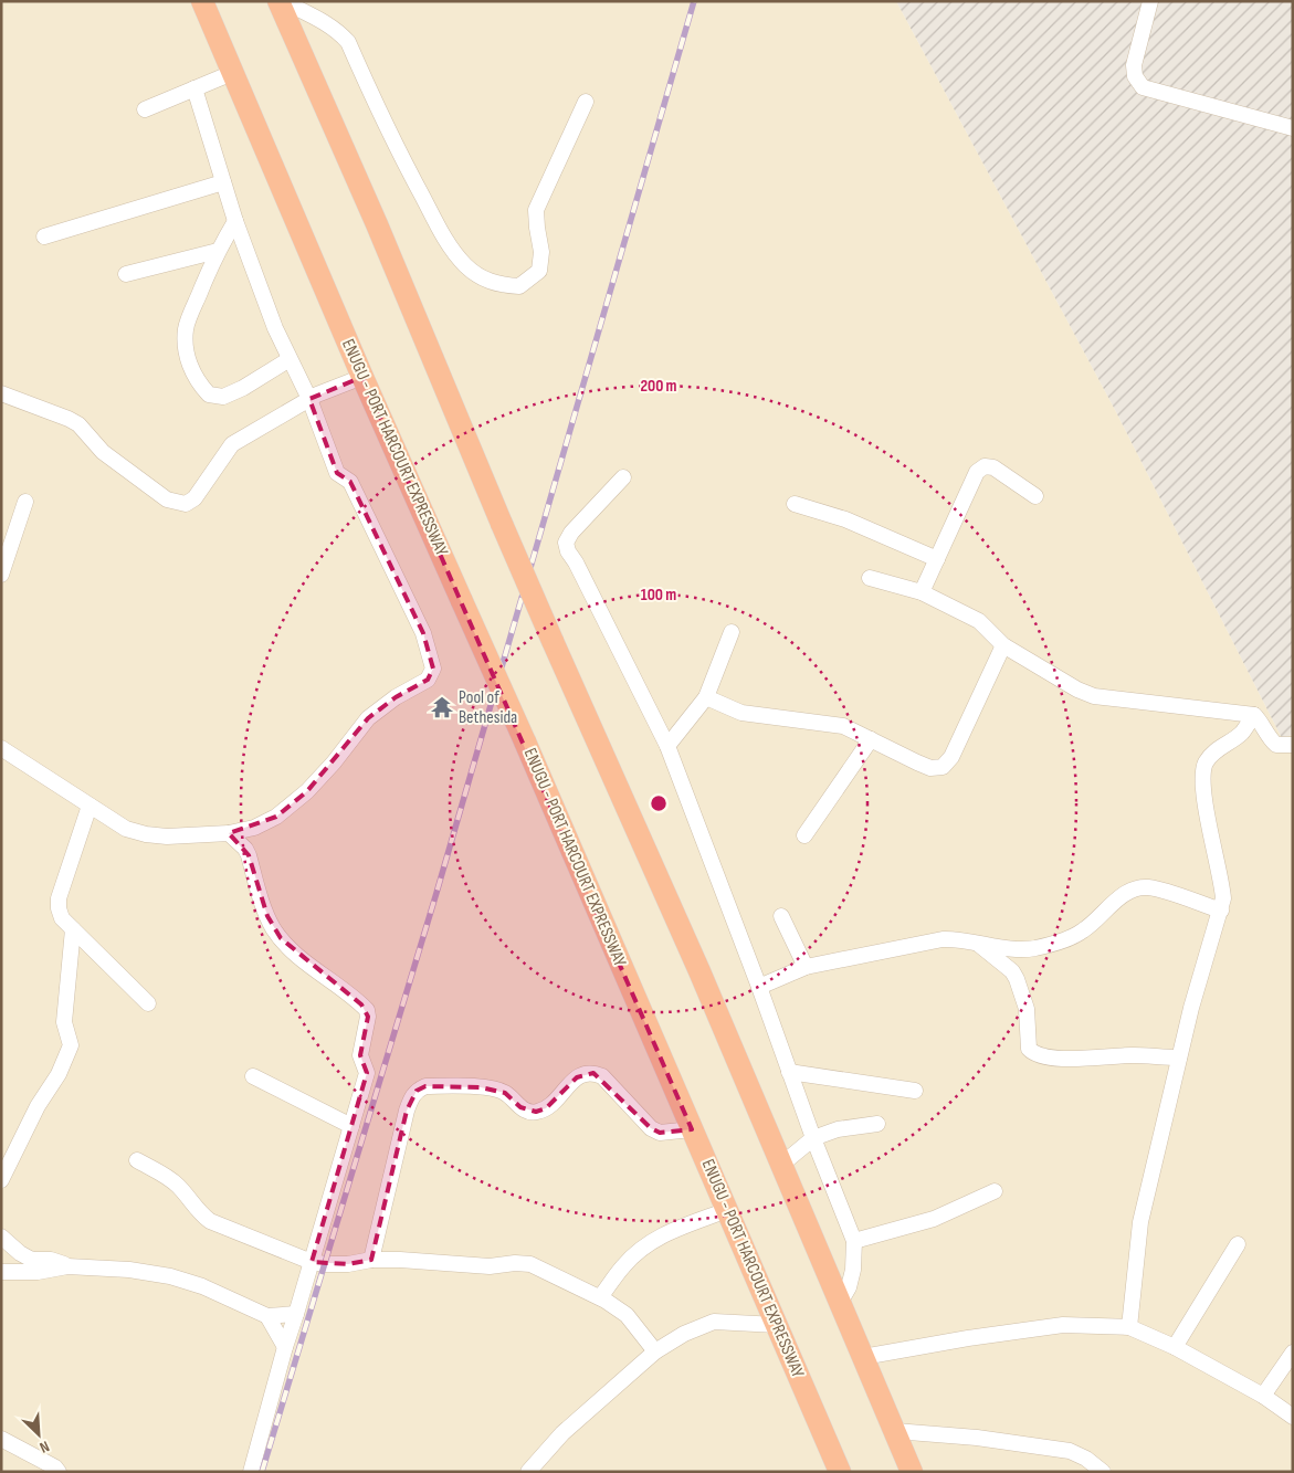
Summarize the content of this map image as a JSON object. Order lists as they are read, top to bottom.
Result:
{
  "streets": {
    "highway": ["ENUGU - PORT HARCOURT EXPRESSWAY"]
  },
  "places": {
    "temple": ["Pool of Bethesida"]
  },
  "north": "bottom right",
  "rings": ["200 m", "100 m"]
}
